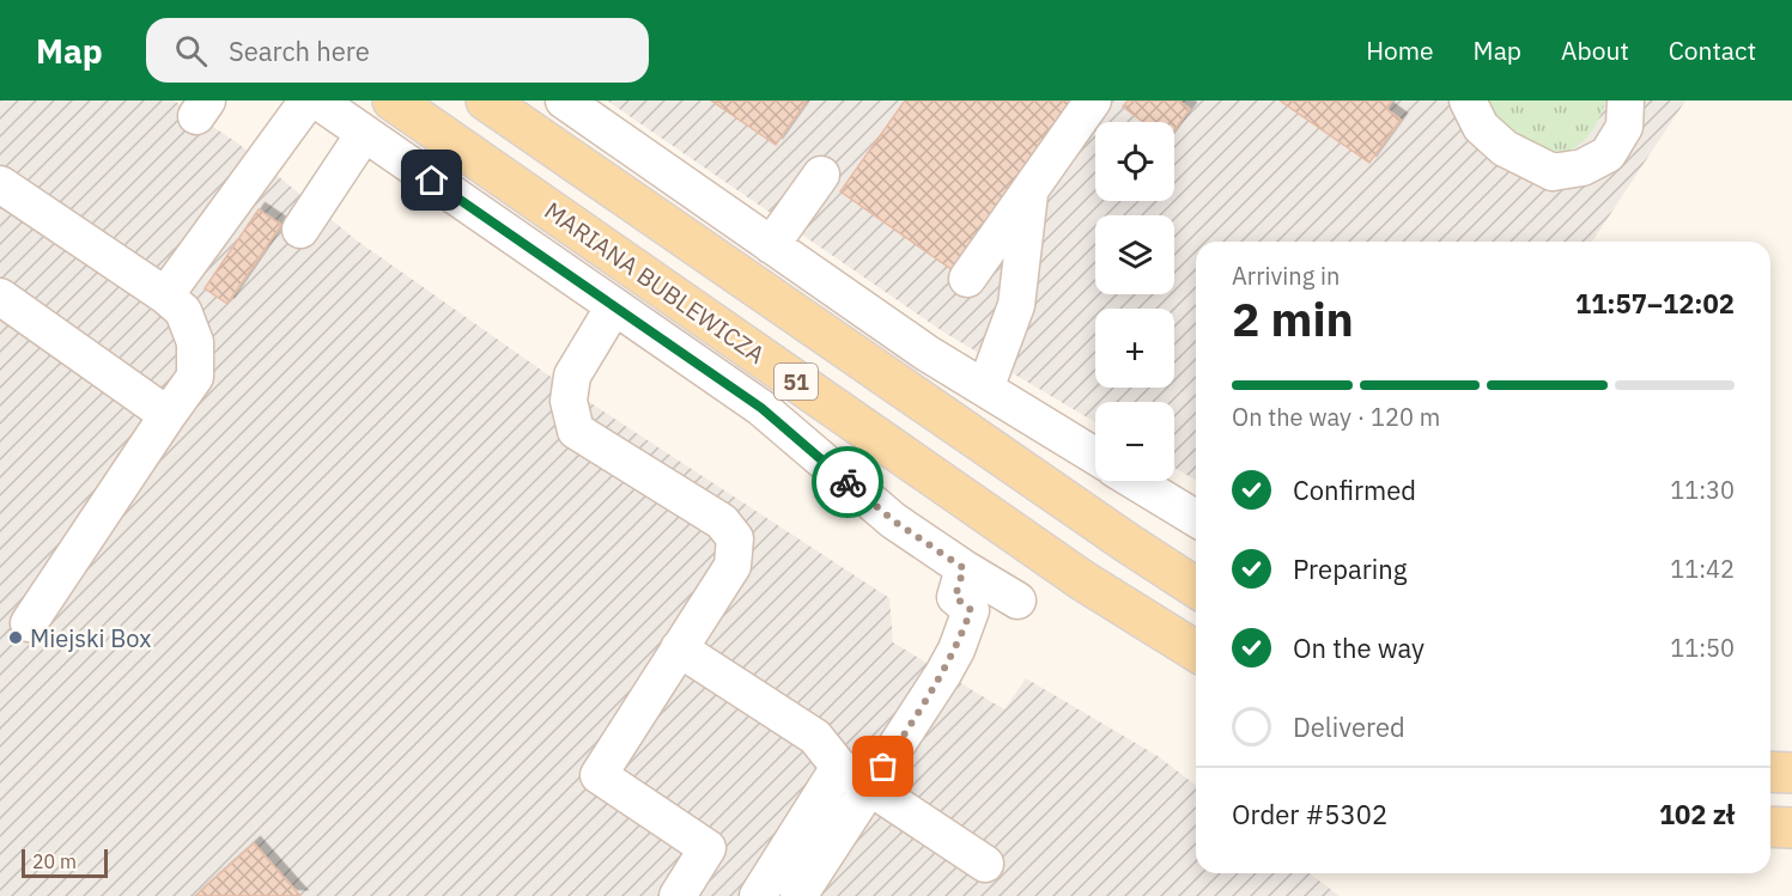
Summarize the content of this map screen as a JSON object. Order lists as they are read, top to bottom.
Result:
{
  "streets": {
    "main road": ["MARIANA BUBLEWICZA", "51"]
  },
  "places": ["Miejski Box"],
  "scale_bar": "20 m",
  "page": {
    "header": "Map",
    "search": "Search here",
    "nav": [
      "Home",
      "Map",
      "About",
      "Contact"
    ],
    "map_buttons": ["+", "−"],
    "heading": ["2 min", "Arriving in", "11:57–12:02"],
    "panel": ["Order #5302", "102 zł"],
    "bar": "On the way · 120 m",
    "list": [
      ["Confirmed", "11:30"],
      ["Preparing", "11:42"],
      ["On the way", "11:50"],
      "Delivered"
    ],
    "scale": "20 m"
  }
}
